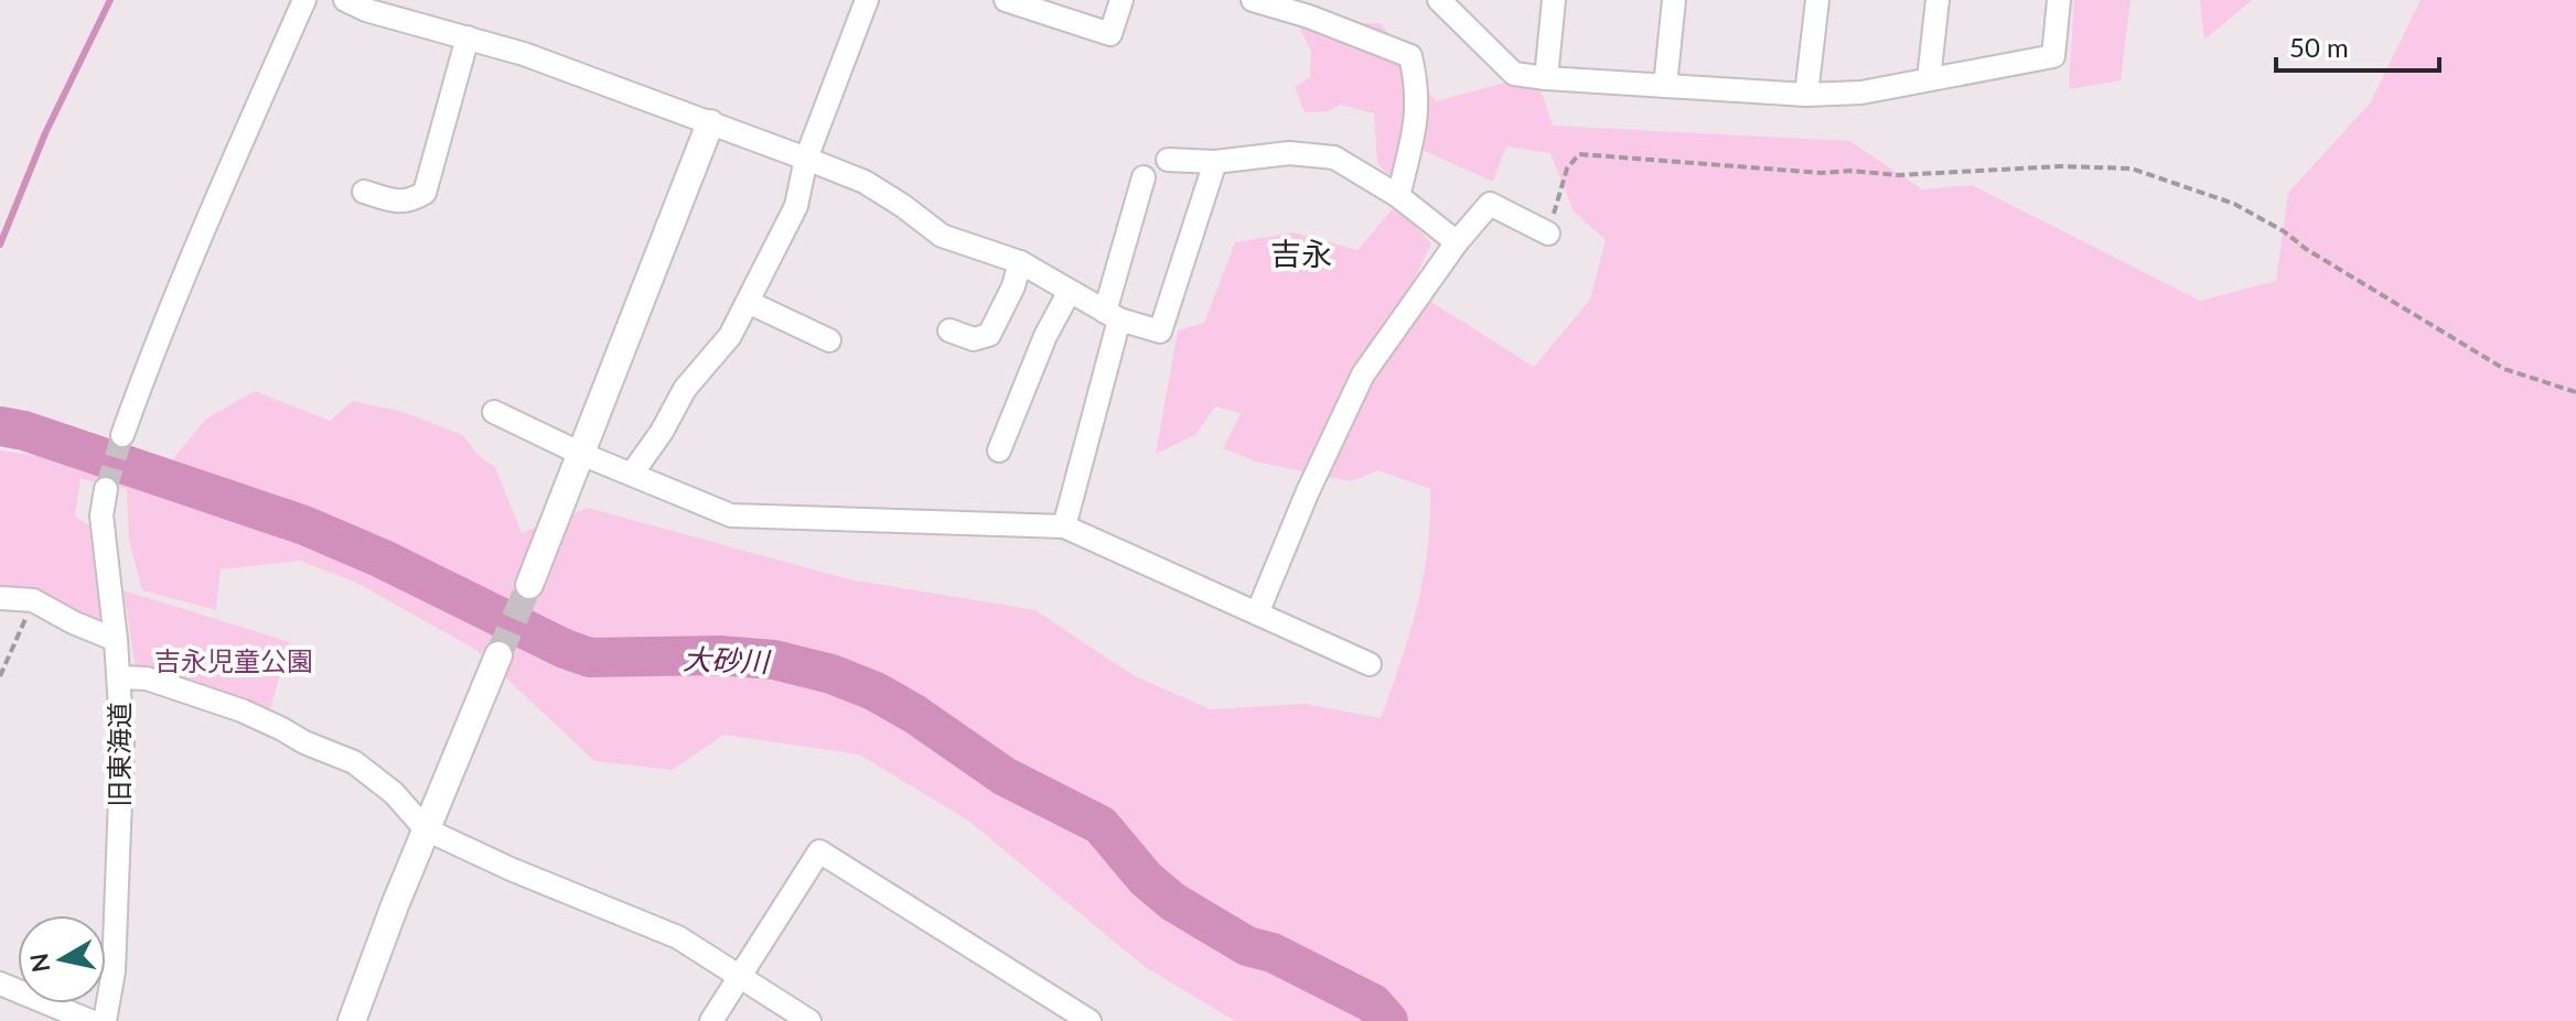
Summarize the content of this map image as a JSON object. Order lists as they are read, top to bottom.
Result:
{
  "streets": {
    "street": ["旧東海道"]
  },
  "districts": ["吉永"],
  "water": ["大砂川"],
  "parks": ["吉永児童公園"],
  "scale_bar": "50 m",
  "north": "left"
}
